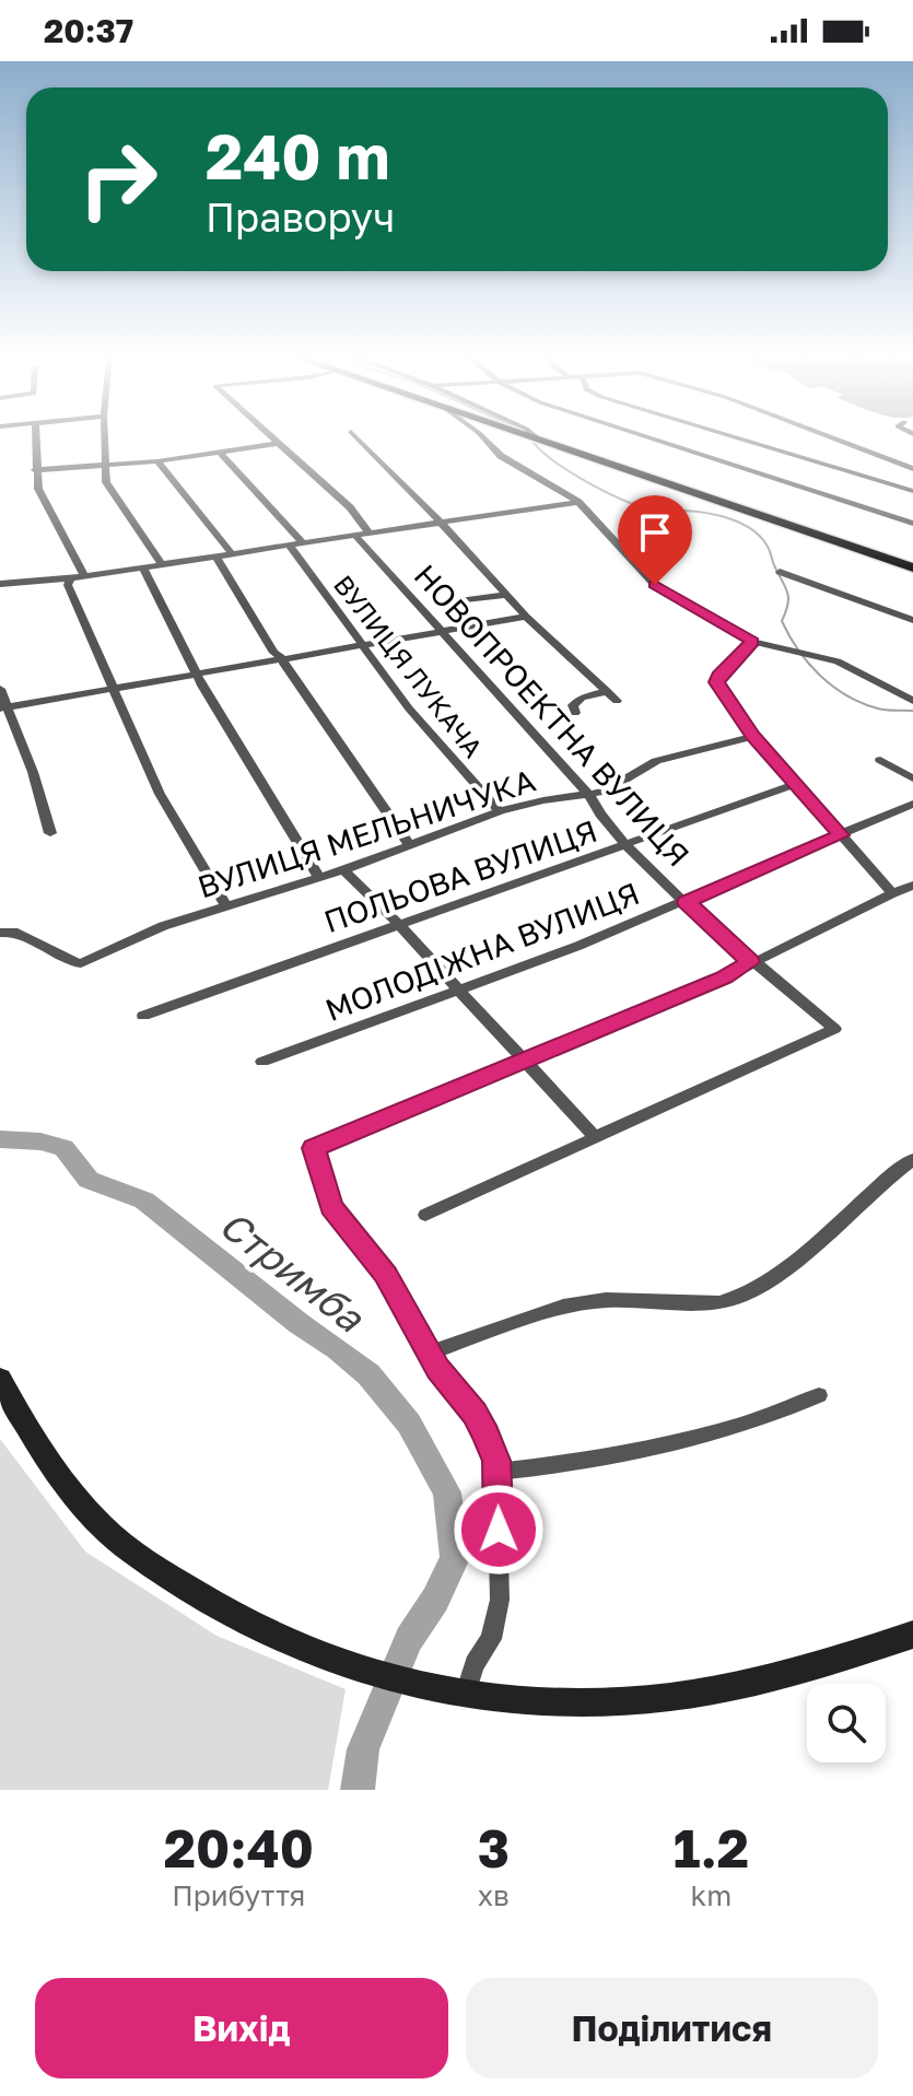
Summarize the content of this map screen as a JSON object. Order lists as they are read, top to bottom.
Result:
{
  "streets": {
    "street": [
      "ВУЛИЦЯ ЛУКАЧА",
      "НОВОПРОЕКТНА ВУЛИЦЯ",
      "ВУЛИЦЯ МЕЛЬНИЧУКА",
      "ПОЛЬОВА ВУЛИЦЯ",
      "МОЛОДІЖНА ВУЛИЦЯ"
    ]
  },
  "crossings": [
    ["ВУЛИЦЯ ЛУКАЧА", "ВУЛИЦЯ МЕЛЬНИЧУКА"],
    ["НОВОПРОЕКТНА ВУЛИЦЯ", "ВУЛИЦЯ МЕЛЬНИЧУКА"],
    ["НОВОПРОЕКТНА ВУЛИЦЯ", "ПОЛЬОВА ВУЛИЦЯ"],
    ["НОВОПРОЕКТНА ВУЛИЦЯ", "МОЛОДІЖНА ВУЛИЦЯ"]
  ],
  "water": ["Стримба"],
  "page": {
    "status": "20:37",
    "turn": ["240 m", "Праворуч"],
    "eta": [
      "20:40",
      "Прибуття",
      "3",
      "хв",
      "1.2",
      "km"
    ],
    "buttons": ["Вихід", "Поділитися"]
  }
}
